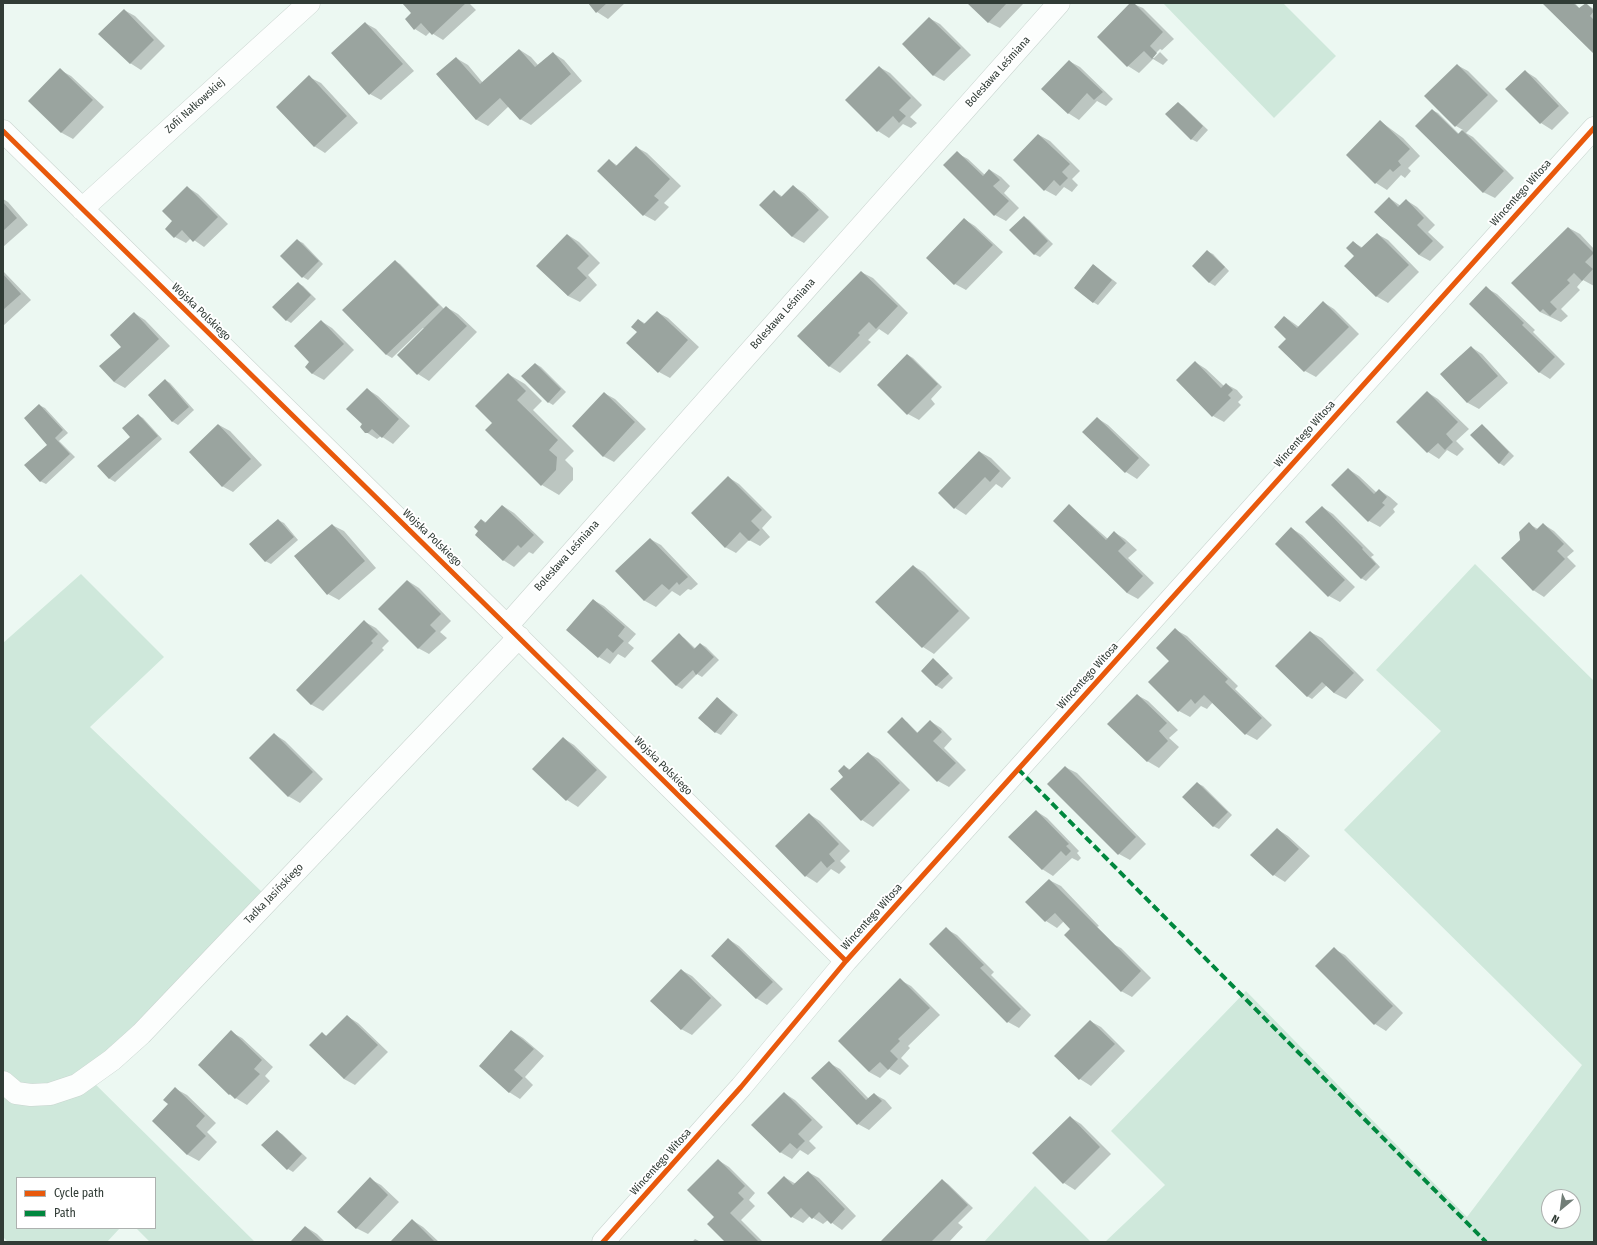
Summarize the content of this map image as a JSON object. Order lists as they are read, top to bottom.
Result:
{
  "streets": {
    "street": [
      "Bolesława Leśmiana",
      "Zofii Nałkowskiej",
      "Wincentego Witosa",
      "Wojska Polskiego",
      "Tadka Jasińskiego"
    ]
  },
  "crossings": [
    ["Bolesława Leśmiana", "Wojska Polskiego"],
    ["Bolesława Leśmiana", "Tadka Jasińskiego"],
    ["Zofii Nałkowskiej", "Wojska Polskiego"],
    ["Wincentego Witosa", "Wojska Polskiego"],
    ["Wojska Polskiego", "Tadka Jasińskiego"]
  ],
  "legend": ["Cycle path", "Path"],
  "north": "bottom left"
}
